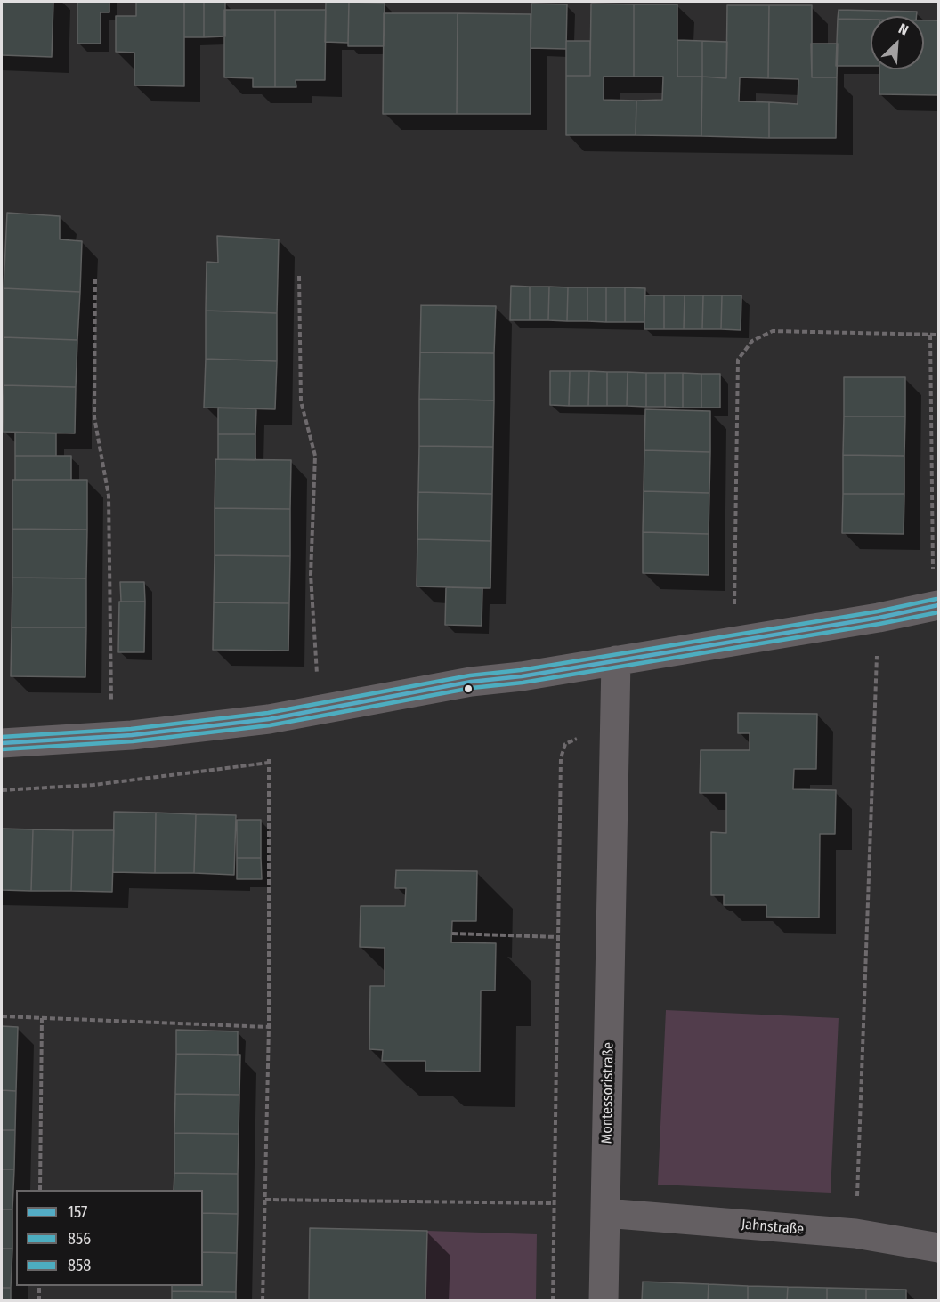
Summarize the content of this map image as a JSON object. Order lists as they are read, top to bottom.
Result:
{
  "streets": {
    "street": ["Montessoristraße", "Jahnstraße"]
  },
  "crossings": [
    ["Montessoristraße", "Jahnstraße"]
  ],
  "lines": ["transit line 858", "transit line 157", "transit line 856"],
  "legend": ["157", "856", "858"],
  "north": "top right"
}
